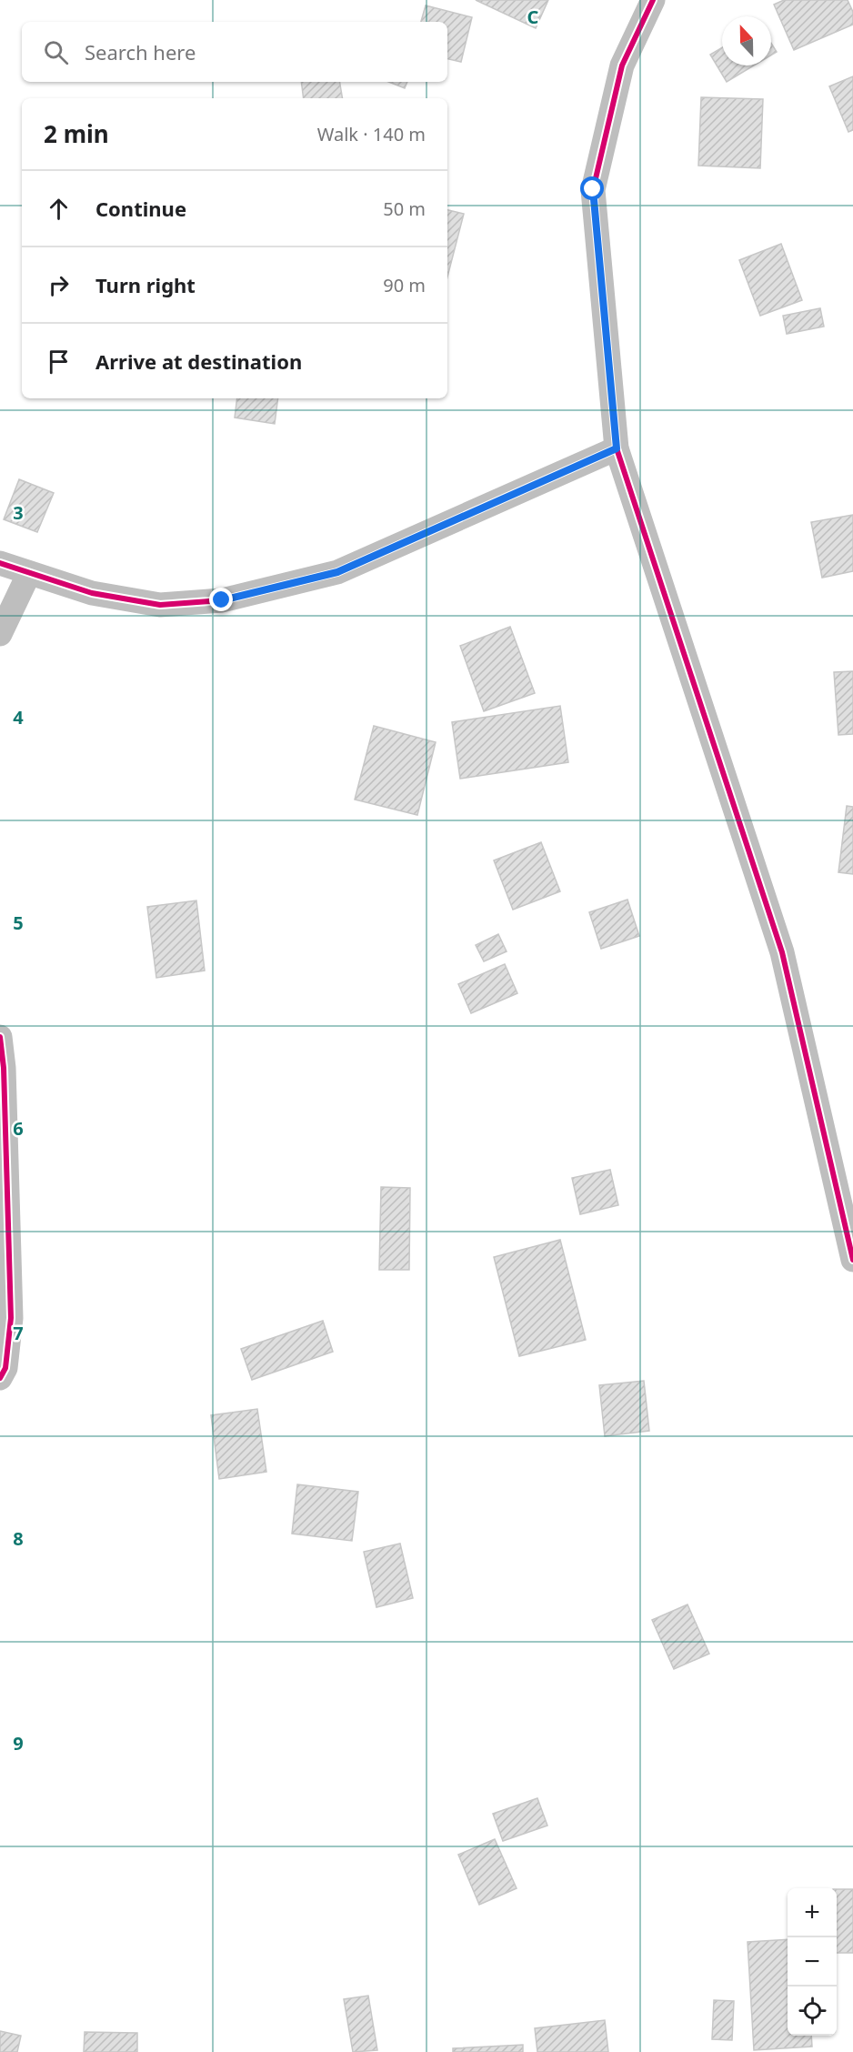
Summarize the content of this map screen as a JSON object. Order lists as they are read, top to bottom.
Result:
{
  "north": "top",
  "page": {
    "search": "Search here",
    "heading": ["2 min", "Walk · 140 m"],
    "list": [
      ["Continue", "50 m"],
      ["Turn right", "90 m"],
      "Arrive at destination"
    ],
    "map_buttons": ["+", "−"]
  },
  "grid": {
    "columns": ["C"],
    "rows": [
      "3",
      "4",
      "5",
      "6",
      "7",
      "8",
      "9"
    ]
  }
}
